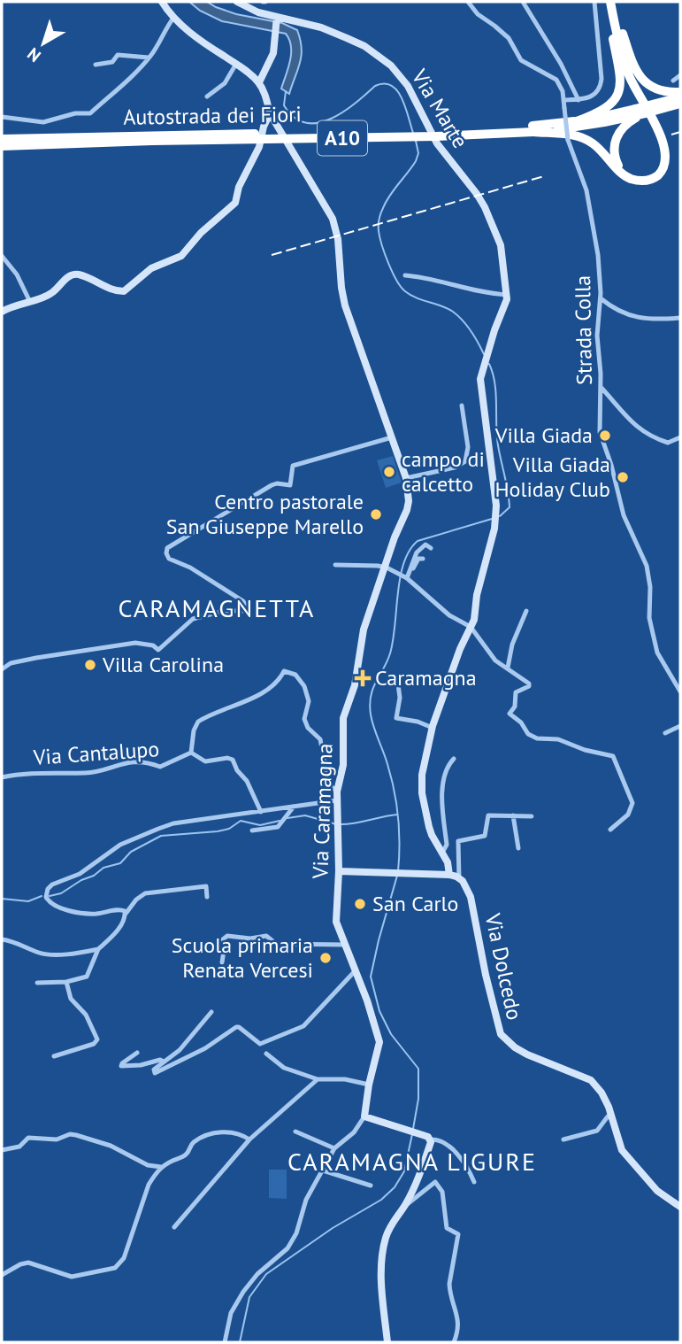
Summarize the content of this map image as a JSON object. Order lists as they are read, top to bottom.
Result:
{
  "streets": {
    "highway": ["Autostrada dei Fiori", "A10"],
    "street": [
      "Via Marte",
      "Strada Colla",
      "Via Cantalupo",
      "Via Caramagna",
      "Via Dolcedo"
    ]
  },
  "crossings": [
    ["Via Cantalupo", "Via Caramagna"]
  ],
  "districts": ["CARAMAGNETTA", "CARAMAGNA LIGURE"],
  "places": {
    "other": [
      "Villa Giada",
      "campo di calcetto",
      "Villa Giada Holiday Club",
      "Centro pastorale San Giuseppe Marello",
      "Villa Carolina",
      "San Carlo",
      "Scuola primaria Renata Vercesi"
    ],
    "health": ["Caramagna"]
  },
  "north": "bottom left"
}
